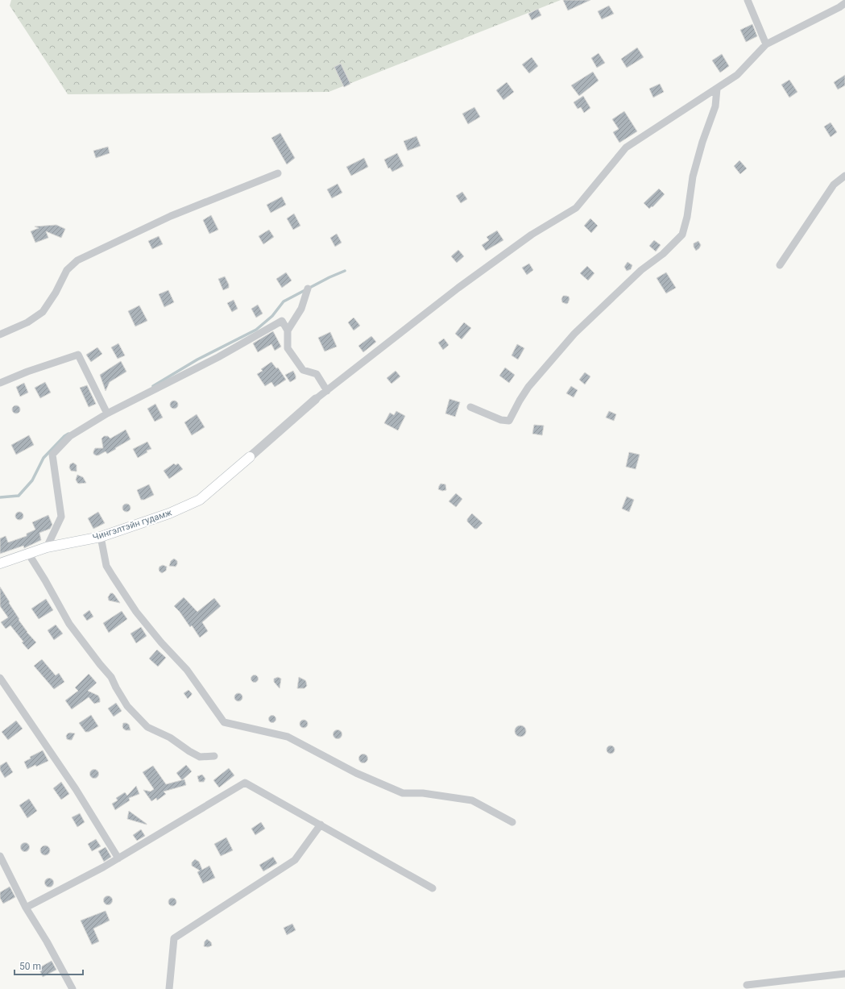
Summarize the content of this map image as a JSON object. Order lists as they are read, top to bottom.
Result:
{
  "streets": {
    "main road": ["Чингэлтэйн гудамж"]
  },
  "scale_bar": "50 m"
}
